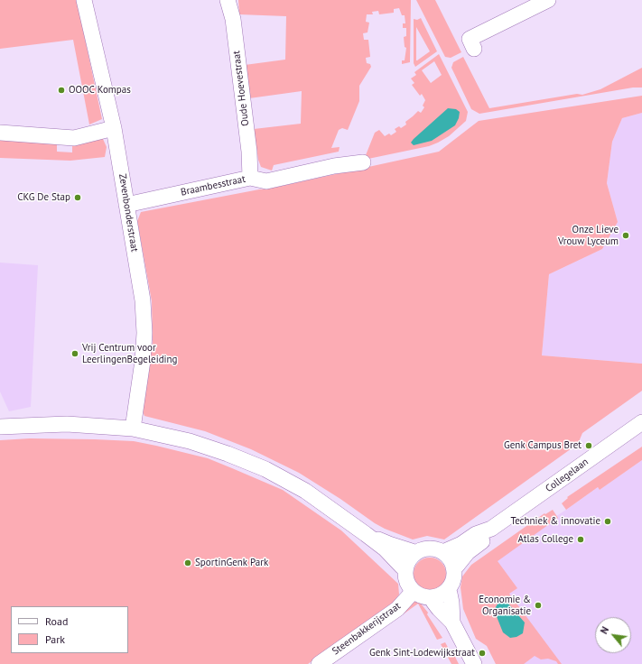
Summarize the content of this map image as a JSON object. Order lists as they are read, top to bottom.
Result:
{
  "streets": {
    "street": [
      "Oude Hoevestraat",
      "Braambesstraat",
      "Zevenbonderstraat",
      "Collegelaan",
      "Steenbakkerijstraat"
    ]
  },
  "crossings": [
    ["Oude Hoevestraat", "Braambesstraat"],
    ["Braambesstraat", "Zevenbonderstraat"],
    ["Collegelaan", "Steenbakkerijstraat"]
  ],
  "places": [
    "OOOC Kompas",
    "CKG De Stap",
    "Onze Lieve Vrouw Lyceum",
    "Vrij Centrum voor LeerlingenBegeleiding",
    "Genk Campus Bret",
    "Techniek & innovatie",
    "Atlas College",
    "SportinGenk Park",
    "Economie & Organisatie",
    "Genk Sint-Lodewijkstraat"
  ],
  "legend": ["Road", "Park"],
  "north": "top left"
}
